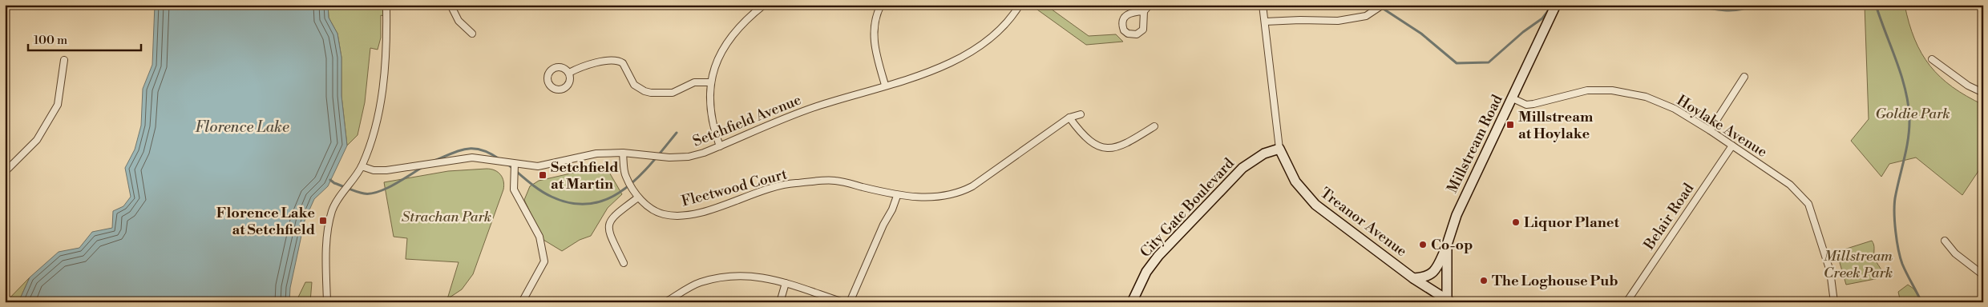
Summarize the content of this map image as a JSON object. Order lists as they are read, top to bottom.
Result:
{
  "streets": {
    "street": [
      "Setchfield Avenue",
      "Hoylake Avenue",
      "Millstream Road",
      "Fleetwood Court",
      "City Gate Boulevard",
      "Belair Road",
      "Treanor Avenue"
    ]
  },
  "crossings": [
    ["Setchfield Avenue", "Fleetwood Court"],
    ["Hoylake Avenue", "Millstream Road"],
    ["Hoylake Avenue", "Belair Road"],
    ["Millstream Road", "Treanor Avenue"],
    ["City Gate Boulevard", "Treanor Avenue"]
  ],
  "water": ["Florence Lake"],
  "parks": ["Goldie Park", "Strachan Park", "Millstream Creek Park"],
  "places": {
    "transit": ["Millstream at Hoylake", "Setchfield at Martin", "Florence Lake at Setchfield"],
    "other": ["Liquor Planet", "Co-op", "The Loghouse Pub"]
  },
  "scale_bar": "100 m"
}
